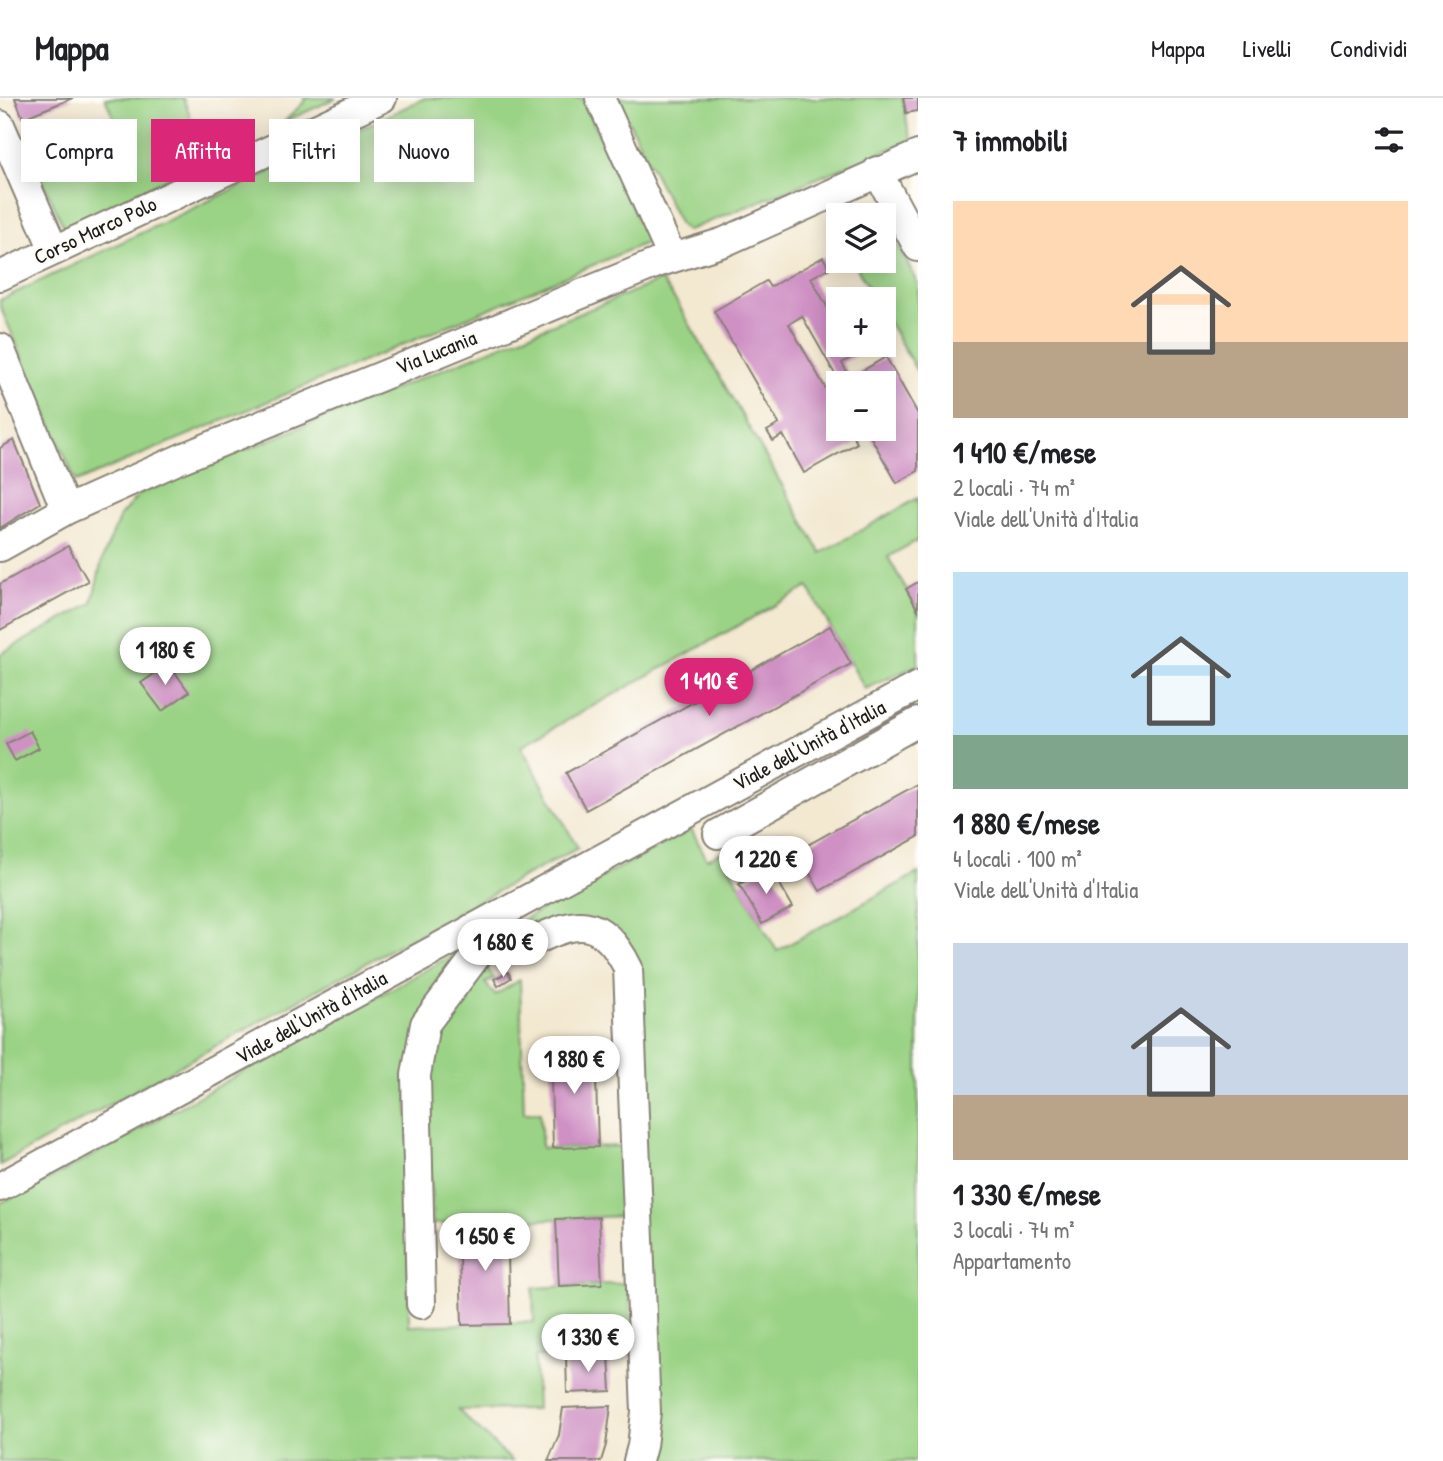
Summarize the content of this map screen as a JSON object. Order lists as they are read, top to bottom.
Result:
{
  "streets": {
    "street": ["Corso Marco Polo", "Via Lucania", "Viale dell'Unità d'Italia"]
  },
  "page": {
    "header": "Mappa",
    "nav": ["Mappa", "Livelli", "Condividi"],
    "heading": "7 immobili",
    "chip": [
      "Compra",
      "Affitta",
      "Filtri",
      "Nuovo"
    ],
    "list": [
      {
        "name": "1 410 €/mese",
        "note": "2 locali · 74 m² · Viale dell'Unità d'Italia"
      },
      {
        "name": "1 880 €/mese",
        "note": "4 locali · 100 m² · Viale dell'Unità d'Italia"
      },
      {
        "name": "1 330 €/mese",
        "note": "3 locali · 74 m² · Appartamento"
      }
    ],
    "map_buttons": ["+", "−"],
    "price": [
      "1 180 €",
      "1 410 €",
      "1 220 €",
      "1 680 €",
      "1 880 €",
      "1 650 €",
      "1 330 €"
    ]
  }
}
